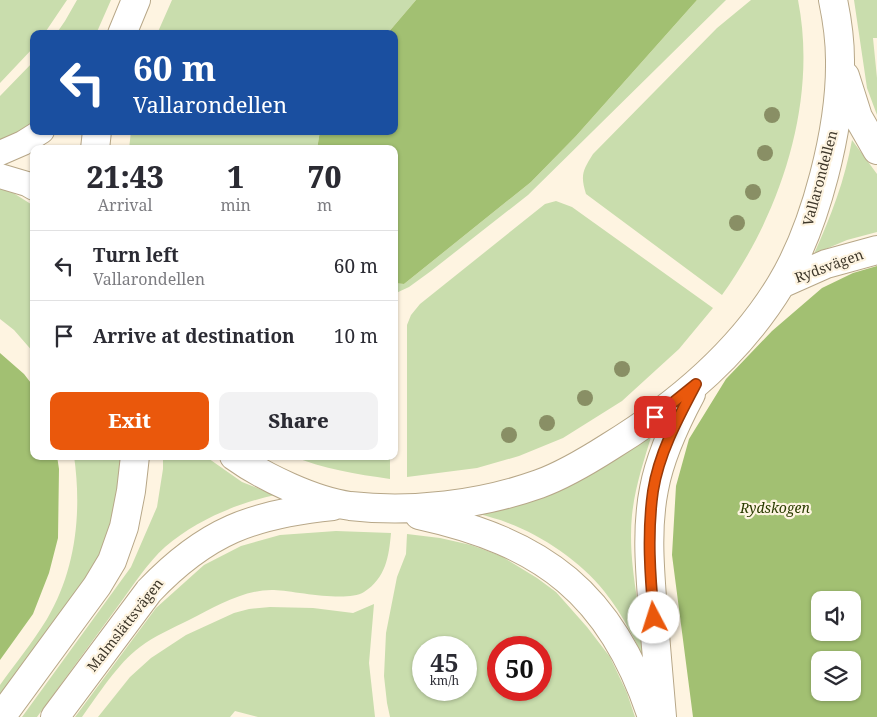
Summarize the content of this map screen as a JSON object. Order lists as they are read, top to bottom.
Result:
{
  "streets": {
    "main road": ["Vallarondellen", "Rydsvägen", "Malmslättsvägen"]
  },
  "crossings": [
    ["Vallarondellen", "Rydsvägen"],
    ["Vallarondellen", "Malmslättsvägen"]
  ],
  "parks": ["Rydskogen"],
  "page": {
    "turn": ["60 m", "Vallarondellen"],
    "eta": [
      "21:43",
      "Arrival",
      "1",
      "min",
      "70",
      "m"
    ],
    "list": [
      {
        "name": "Turn left",
        "note": "Vallarondellen",
        "value": "60 m"
      },
      {
        "name": "Arrive at destination",
        "value": "10 m"
      }
    ],
    "buttons": ["Exit", "Share"],
    "speed": "45 km/h",
    "limit": "50"
  }
}
